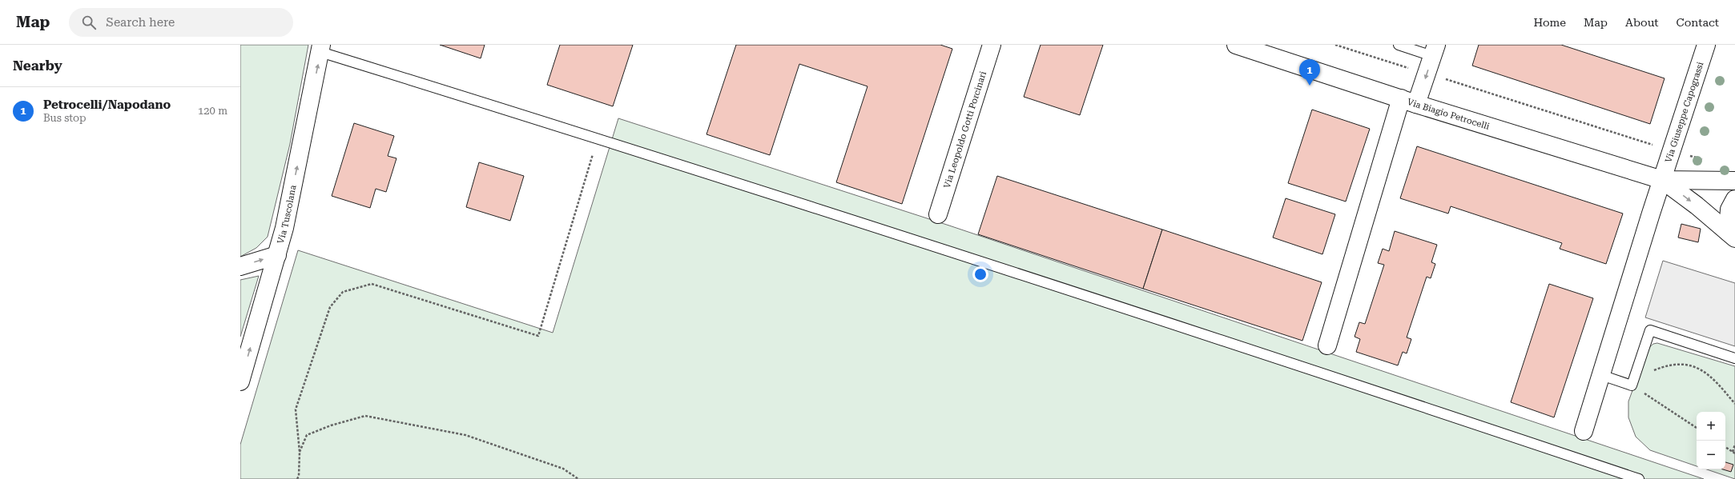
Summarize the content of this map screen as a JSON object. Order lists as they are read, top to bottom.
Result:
{
  "streets": {
    "street": [
      "Via Giuseppe Capograssi",
      "Via Biagio Petrocelli",
      "Via Leopoldo Gotti Porcinari",
      "Via Tuscolana"
    ]
  },
  "crossings": [
    ["Via Giuseppe Capograssi", "Via Biagio Petrocelli"]
  ],
  "one_way": ["Via Tuscolana"],
  "page": {
    "header": "Map",
    "search": "Search here",
    "nav": [
      "Home",
      "Map",
      "About",
      "Contact"
    ],
    "heading": "Nearby",
    "pins": "1",
    "list": [
      {
        "mark": "1",
        "name": "Petrocelli/Napodano",
        "note": "Bus stop",
        "value": "120 m"
      }
    ],
    "map_buttons": ["+", "−"]
  }
}
